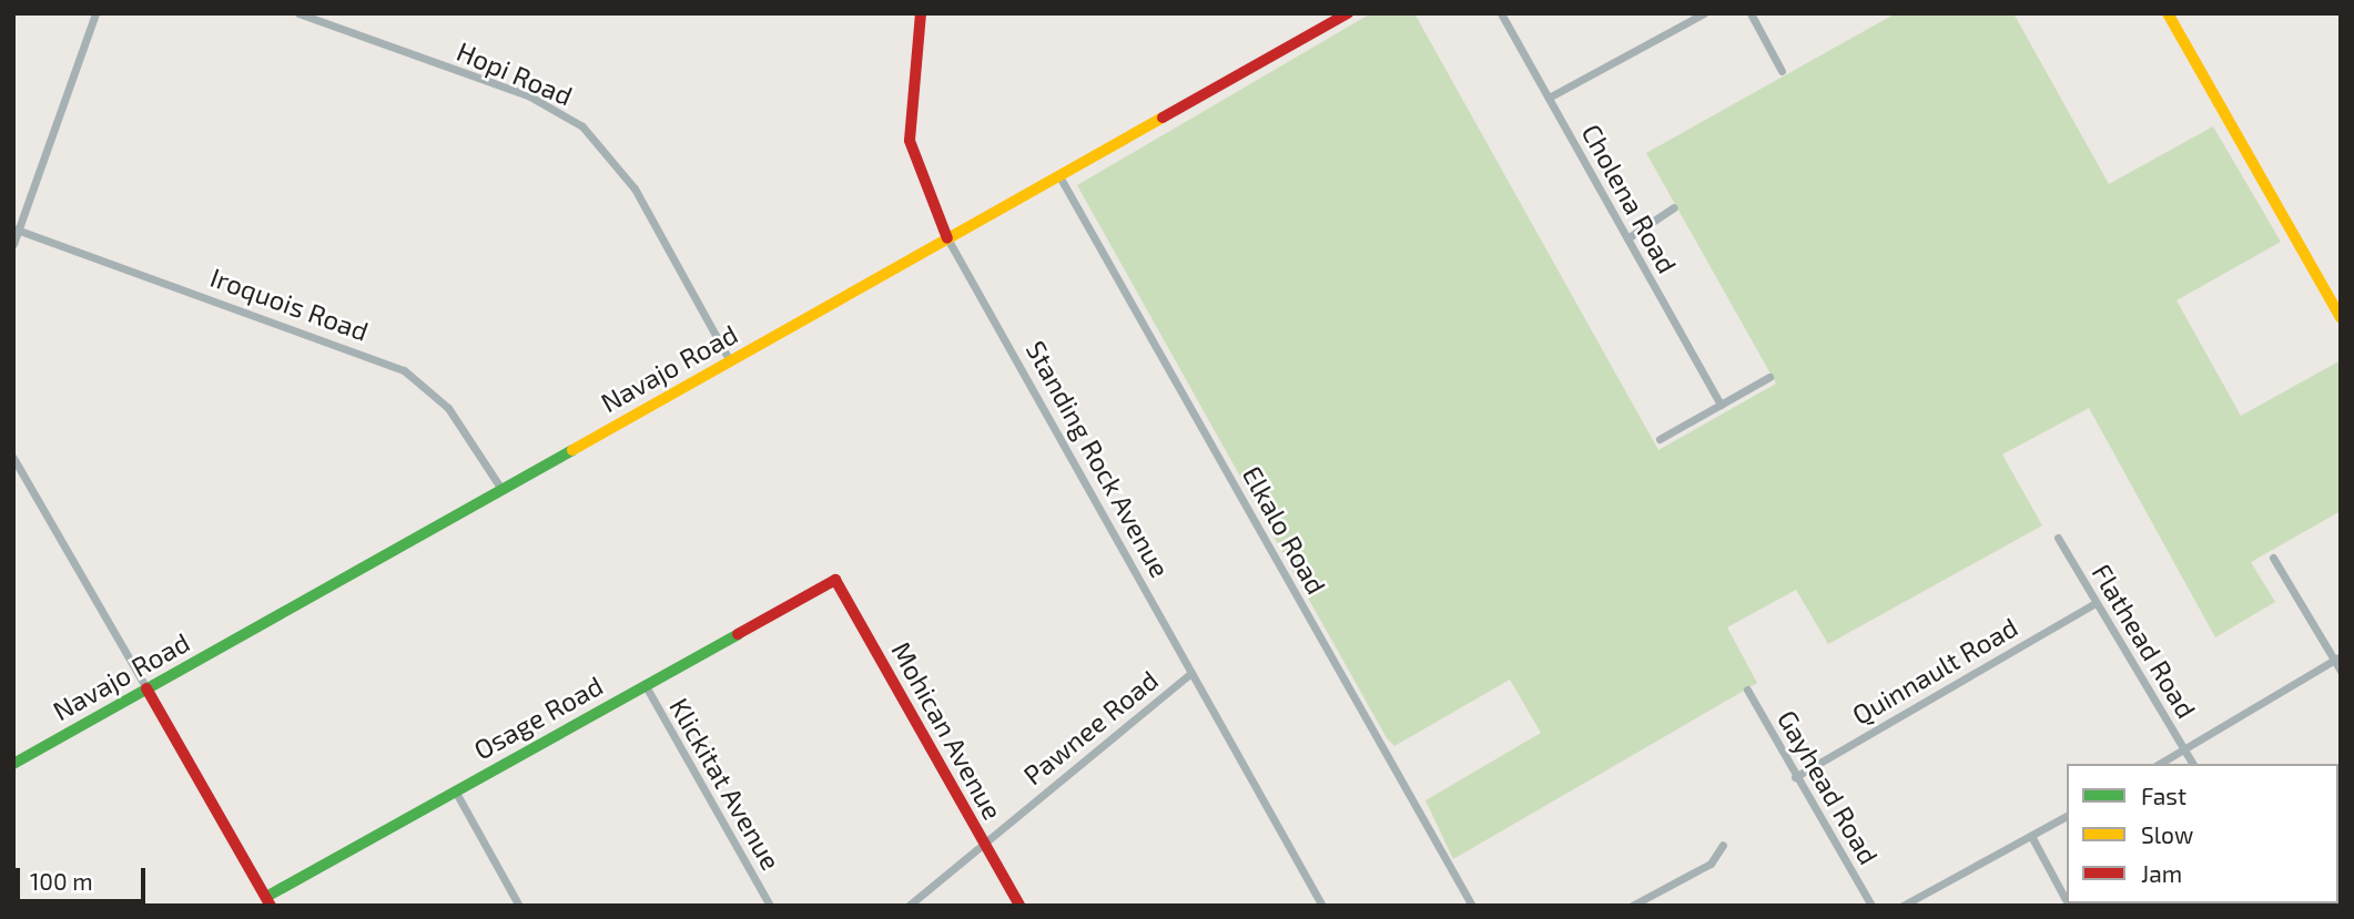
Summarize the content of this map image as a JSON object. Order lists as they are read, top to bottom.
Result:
{
  "streets": {
    "street": [
      "Hopi Road",
      "Cholena Road",
      "Iroquois Road",
      "Navajo Road",
      "Standing Rock Avenue",
      "Elkalo Road",
      "Flathead Road",
      "Quinnault Road",
      "Osage Road",
      "Pawnee Road",
      "Mohican Avenue",
      "Klickitat Avenue",
      "Gayhead Road"
    ]
  },
  "crossings": [
    ["Hopi Road", "Navajo Road"],
    ["Iroquois Road", "Navajo Road"],
    ["Navajo Road", "Standing Rock Avenue"],
    ["Navajo Road", "Elkalo Road"],
    ["Standing Rock Avenue", "Pawnee Road"],
    ["Flathead Road", "Quinnault Road"],
    ["Quinnault Road", "Gayhead Road"],
    ["Osage Road", "Mohican Avenue"],
    ["Osage Road", "Klickitat Avenue"],
    ["Pawnee Road", "Mohican Avenue"]
  ],
  "legend": ["Fast", "Slow", "Jam"],
  "scale_bar": "100 m"
}
